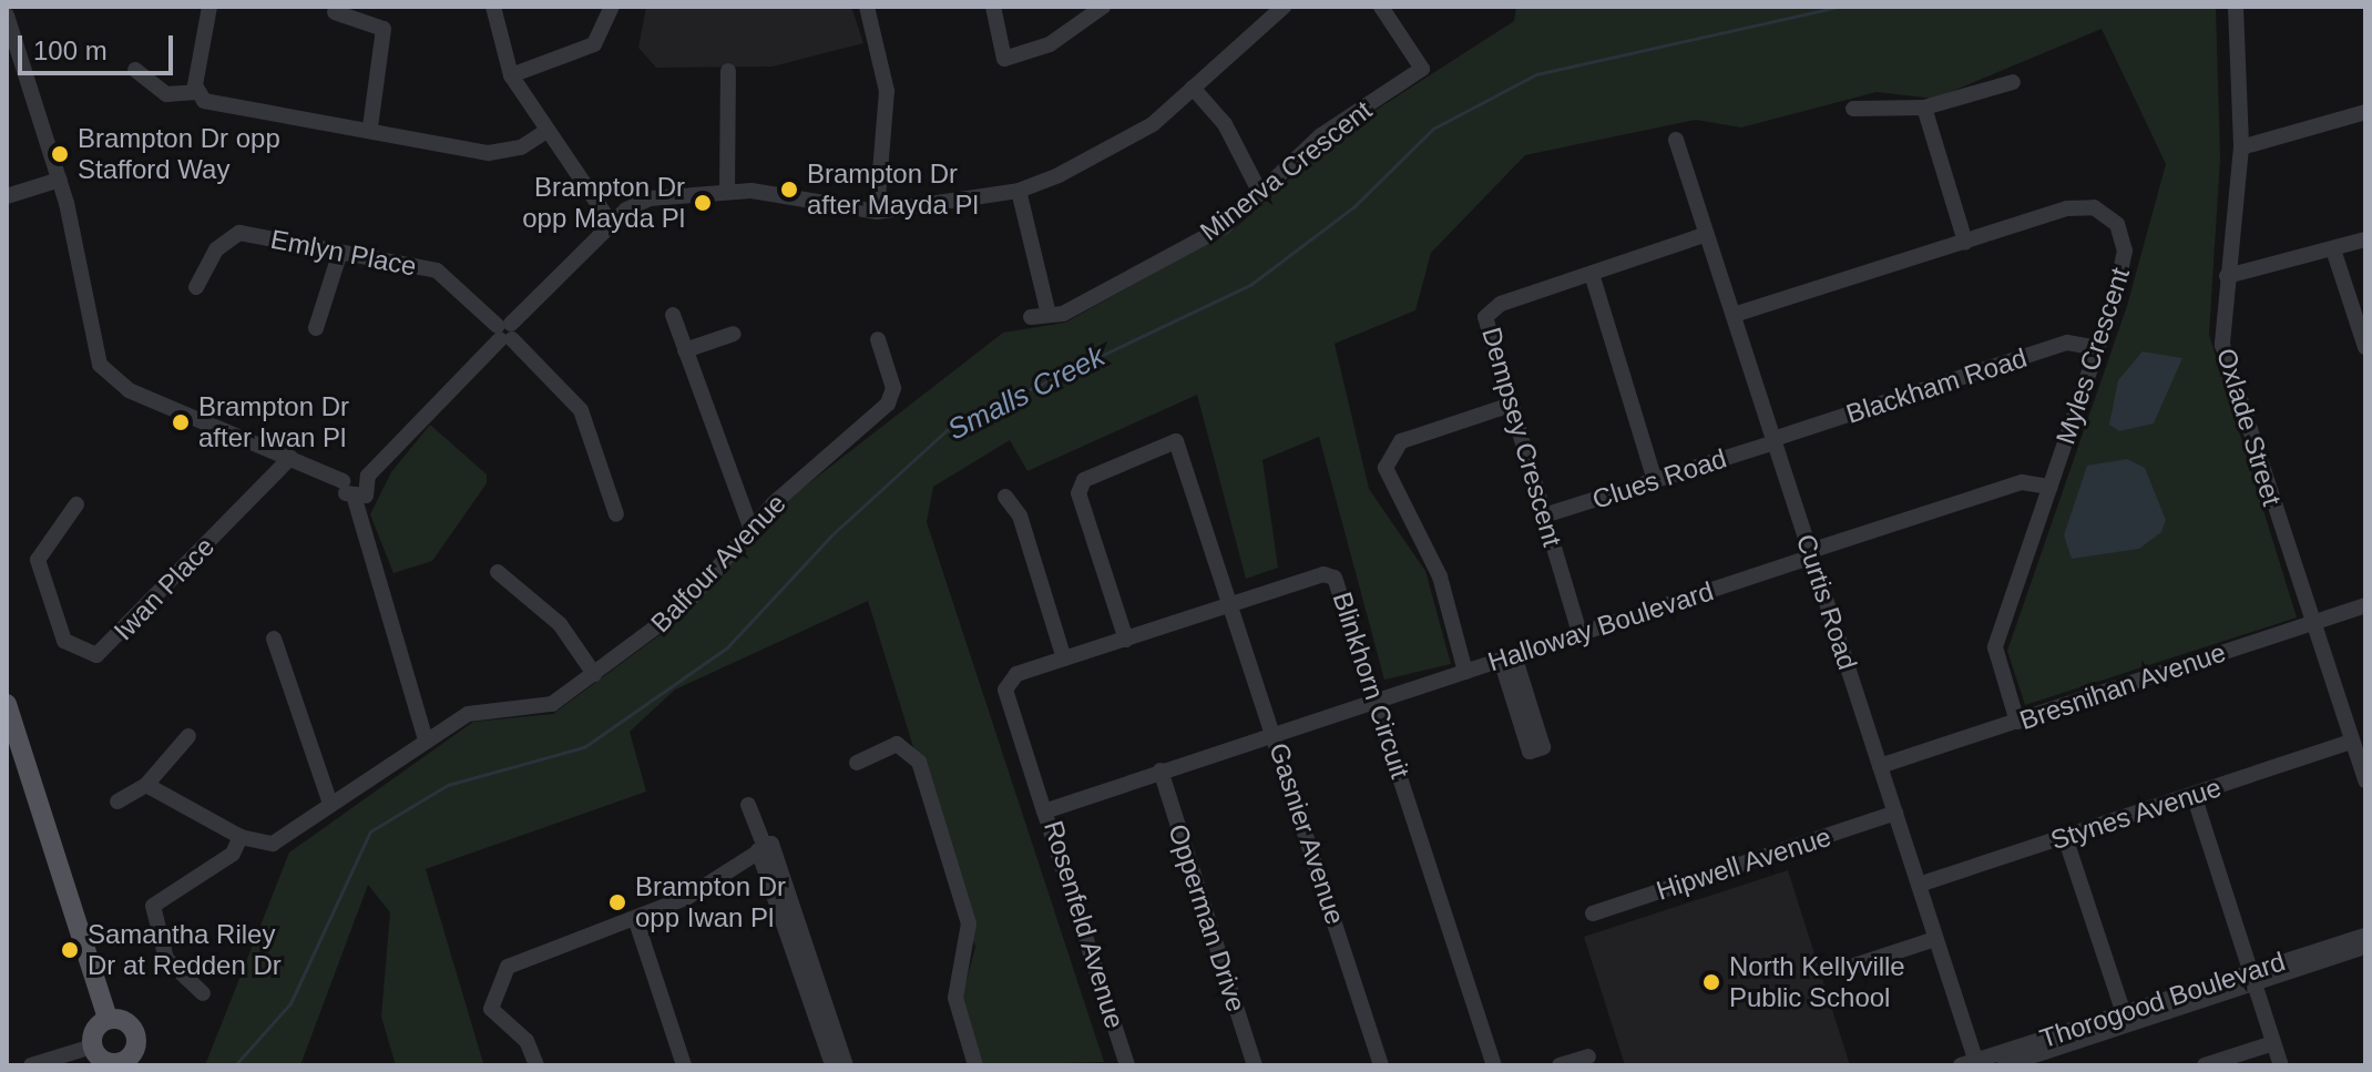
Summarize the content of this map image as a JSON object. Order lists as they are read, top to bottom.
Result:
{
  "streets": {
    "street": [
      "Minerva Crescent",
      "Emlyn Place",
      "Myles Crescent",
      "Blackham Road",
      "Oxlade Street",
      "Dempsey Crescent",
      "Clues Road",
      "Balfour Avenue",
      "Iwan Place",
      "Curtis Road",
      "Halloway Boulevard",
      "Blinkhorn Circuit",
      "Bresnihan Avenue",
      "Stynes Avenue",
      "Gasnier Avenue",
      "Hipwell Avenue",
      "Opperman Drive",
      "Rosenfeld Avenue",
      "Thorogood Boulevard"
    ]
  },
  "crossings": [
    ["Myles Crescent", "Blackham Road"],
    ["Myles Crescent", "Curtis Road"],
    ["Myles Crescent", "Halloway Boulevard"],
    ["Myles Crescent", "Bresnihan Avenue"],
    ["Blackham Road", "Clues Road"],
    ["Blackham Road", "Curtis Road"],
    ["Oxlade Street", "Bresnihan Avenue"],
    ["Oxlade Street", "Stynes Avenue"],
    ["Dempsey Crescent", "Clues Road"],
    ["Dempsey Crescent", "Curtis Road"],
    ["Dempsey Crescent", "Halloway Boulevard"],
    ["Clues Road", "Curtis Road"],
    ["Curtis Road", "Halloway Boulevard"],
    ["Curtis Road", "Bresnihan Avenue"],
    ["Curtis Road", "Stynes Avenue"],
    ["Curtis Road", "Hipwell Avenue"],
    ["Curtis Road", "Thorogood Boulevard"],
    ["Halloway Boulevard", "Blinkhorn Circuit"],
    ["Halloway Boulevard", "Gasnier Avenue"],
    ["Halloway Boulevard", "Rosenfeld Avenue"],
    ["Blinkhorn Circuit", "Gasnier Avenue"],
    ["Blinkhorn Circuit", "Rosenfeld Avenue"],
    ["Gasnier Avenue", "Rosenfeld Avenue"],
    ["Opperman Drive", "Rosenfeld Avenue"]
  ],
  "water": ["Smalls Creek"],
  "places": [
    "Brampton Dr opp Stafford Way",
    "Brampton Dr after Mayda Pl",
    "Brampton Dr opp Mayda Pl",
    "Brampton Dr after Iwan Pl",
    "Brampton Dr opp Iwan Pl",
    "Samantha Riley Dr at Redden Dr",
    "North Kellyville Public School"
  ],
  "scale_bar": "100 m"
}
